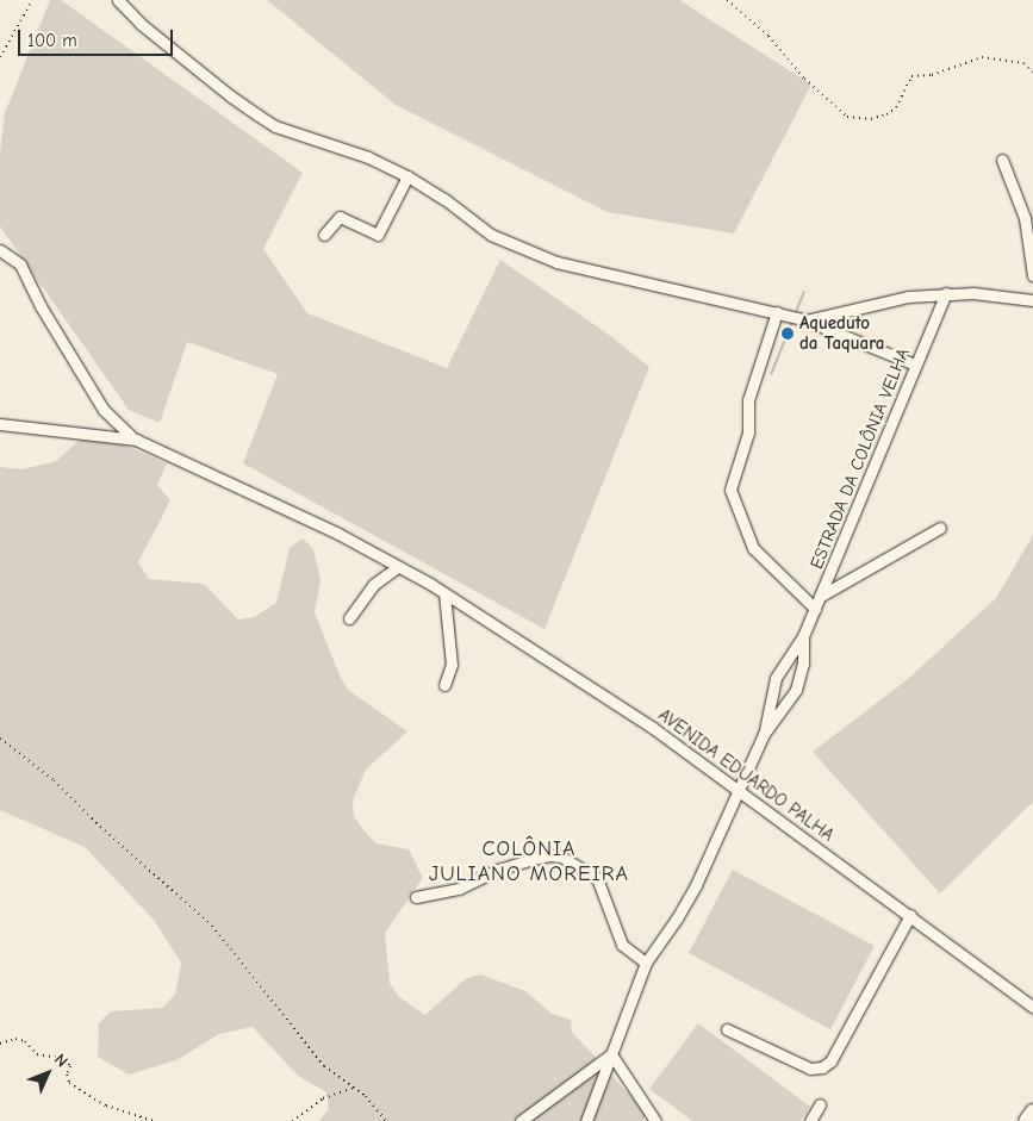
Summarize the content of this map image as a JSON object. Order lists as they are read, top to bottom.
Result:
{
  "streets": {
    "street": ["ESTRADA DA COLÔNIA VELHA", "AVENIDA EDUARDO PALHA"]
  },
  "crossings": [
    ["ESTRADA DA COLÔNIA VELHA", "AVENIDA EDUARDO PALHA"]
  ],
  "districts": ["COLÔNIA JULIANO MOREIRA"],
  "places": ["Aqueduto da Taquara"],
  "scale_bar": "100 m",
  "north": "top right"
}
